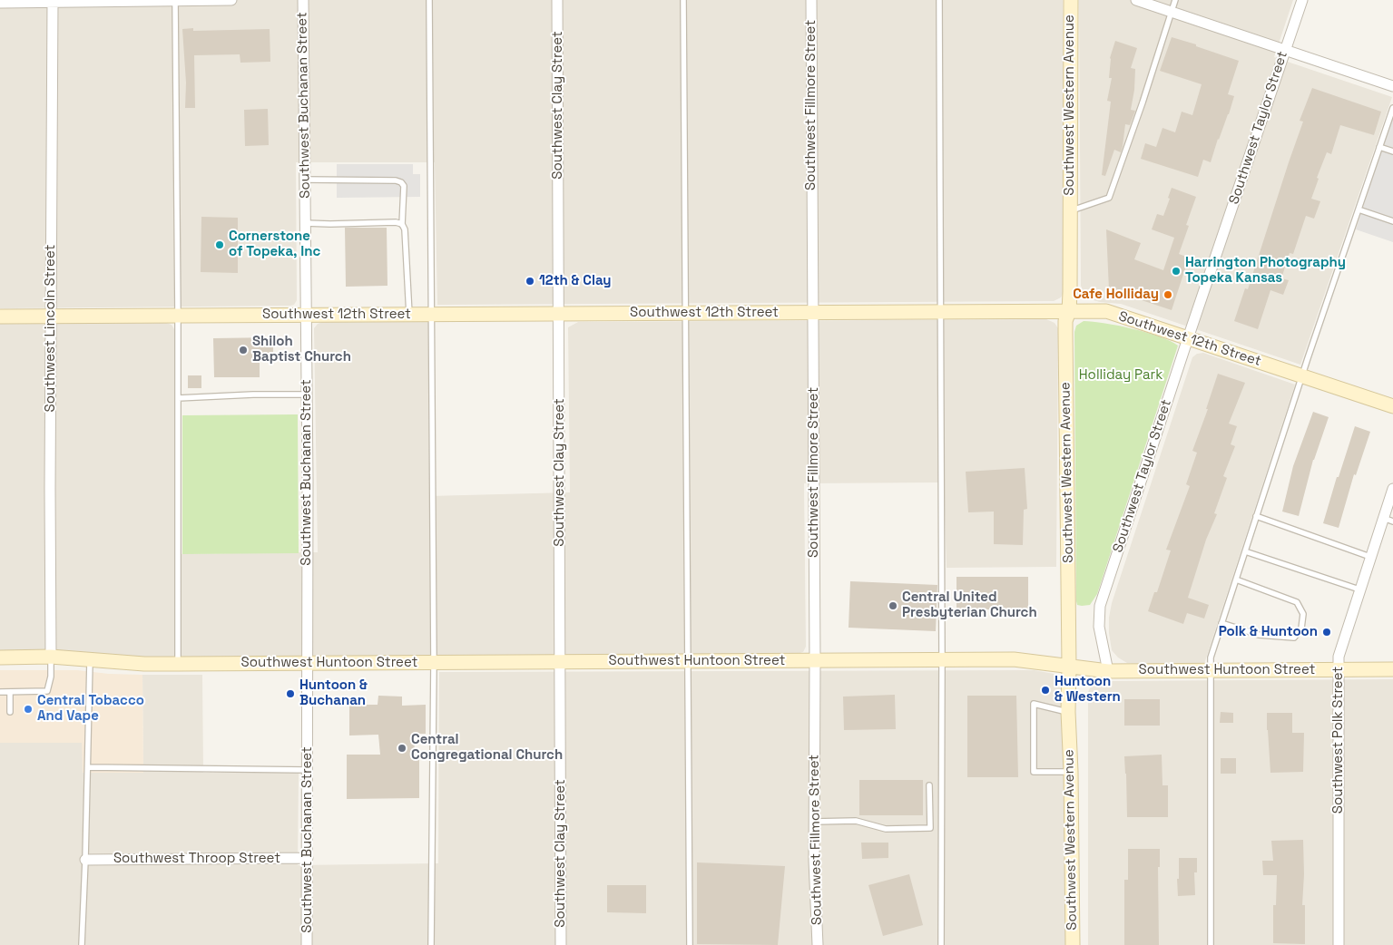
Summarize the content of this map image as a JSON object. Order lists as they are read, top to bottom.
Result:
{
  "streets": {
    "main road": ["Southwest Western Avenue", "Southwest 12th Street", "Southwest Huntoon Street"],
    "street": [
      "Southwest Buchanan Street",
      "Southwest Clay Street",
      "Southwest Fillmore Street",
      "Southwest Taylor Street",
      "Southwest Lincoln Street",
      "Southwest Polk Street",
      "Southwest Throop Street"
    ]
  },
  "crossings": [
    ["Southwest Buchanan Street", "Southwest 12th Street"],
    ["Southwest Buchanan Street", "Southwest Huntoon Street"],
    ["Southwest Buchanan Street", "Southwest Throop Street"],
    ["Southwest Clay Street", "Southwest 12th Street"],
    ["Southwest Clay Street", "Southwest Huntoon Street"],
    ["Southwest Fillmore Street", "Southwest 12th Street"],
    ["Southwest Fillmore Street", "Southwest Huntoon Street"],
    ["Southwest Western Avenue", "Southwest 12th Street"],
    ["Southwest Western Avenue", "Southwest Huntoon Street"],
    ["Southwest Taylor Street", "Southwest 12th Street"],
    ["Southwest Taylor Street", "Southwest Huntoon Street"],
    ["Southwest 12th Street", "Southwest Lincoln Street"],
    ["Southwest Lincoln Street", "Southwest Huntoon Street"],
    ["Southwest Huntoon Street", "Southwest Polk Street"]
  ],
  "parks": ["Holliday Park"],
  "places": [
    "Cornerstone of Topeka, Inc",
    "Harrington Photography Topeka Kansas",
    "12th & Clay",
    "Cafe Holliday",
    "Shiloh Baptist Church",
    "Central United Presbyterian Church",
    "Polk & Huntoon",
    "Huntoon & Western",
    "Huntoon & Buchanan",
    "Central Tobacco And Vape",
    "Central Congregational Church"
  ]
}
